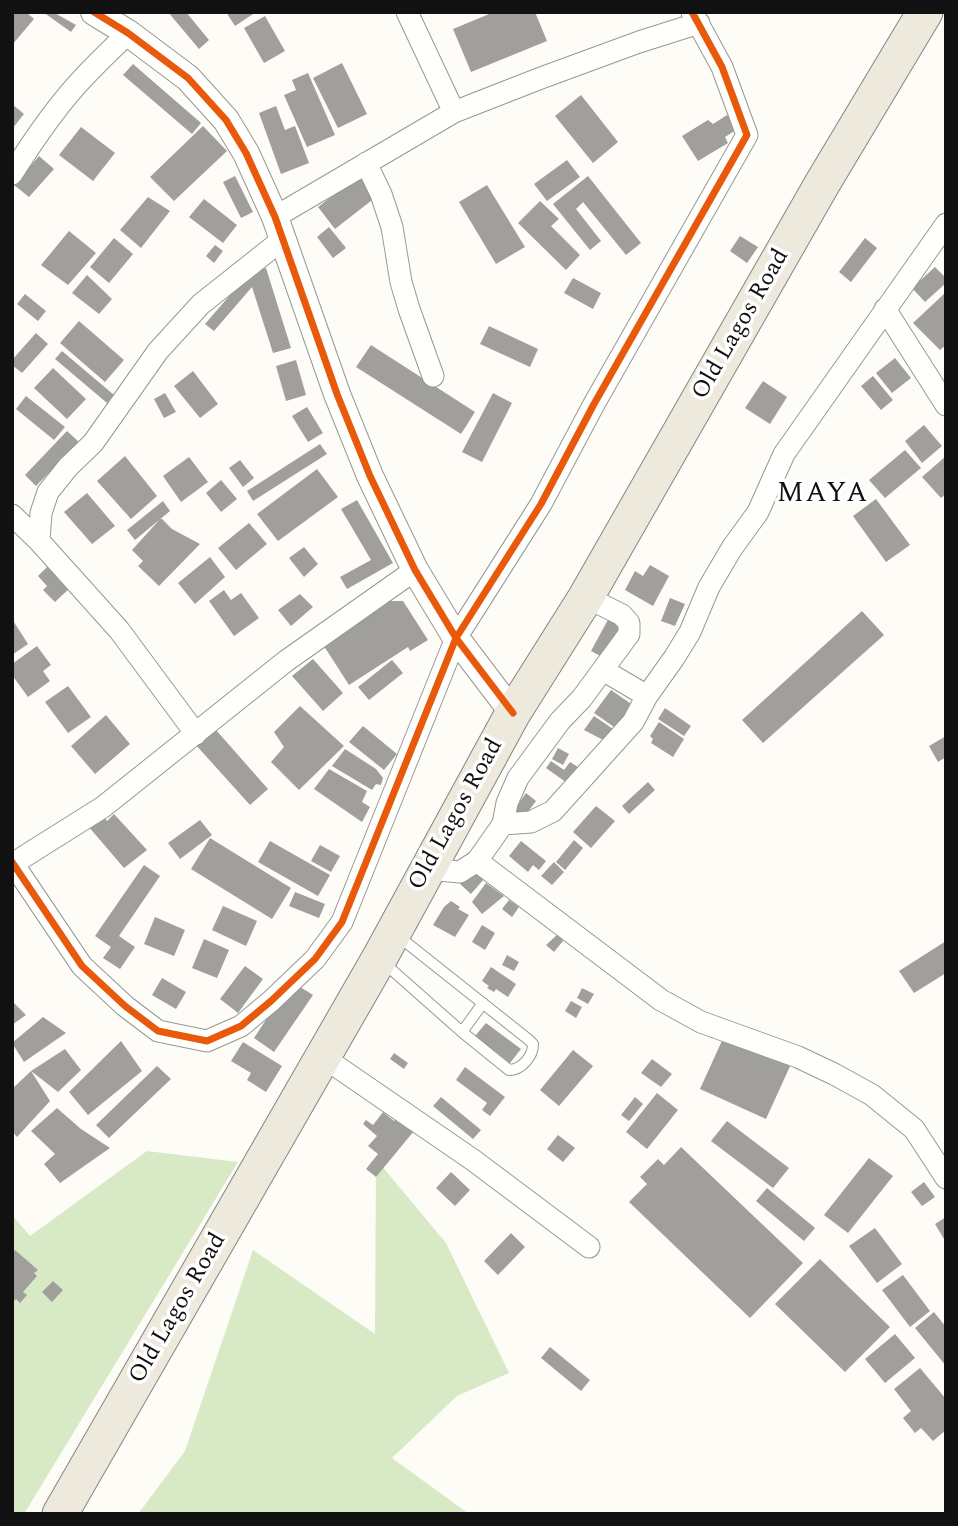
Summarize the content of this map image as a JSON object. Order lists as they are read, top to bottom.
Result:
{
  "streets": {
    "main road": ["Old Lagos Road"]
  },
  "districts": ["MAYA"]
}
